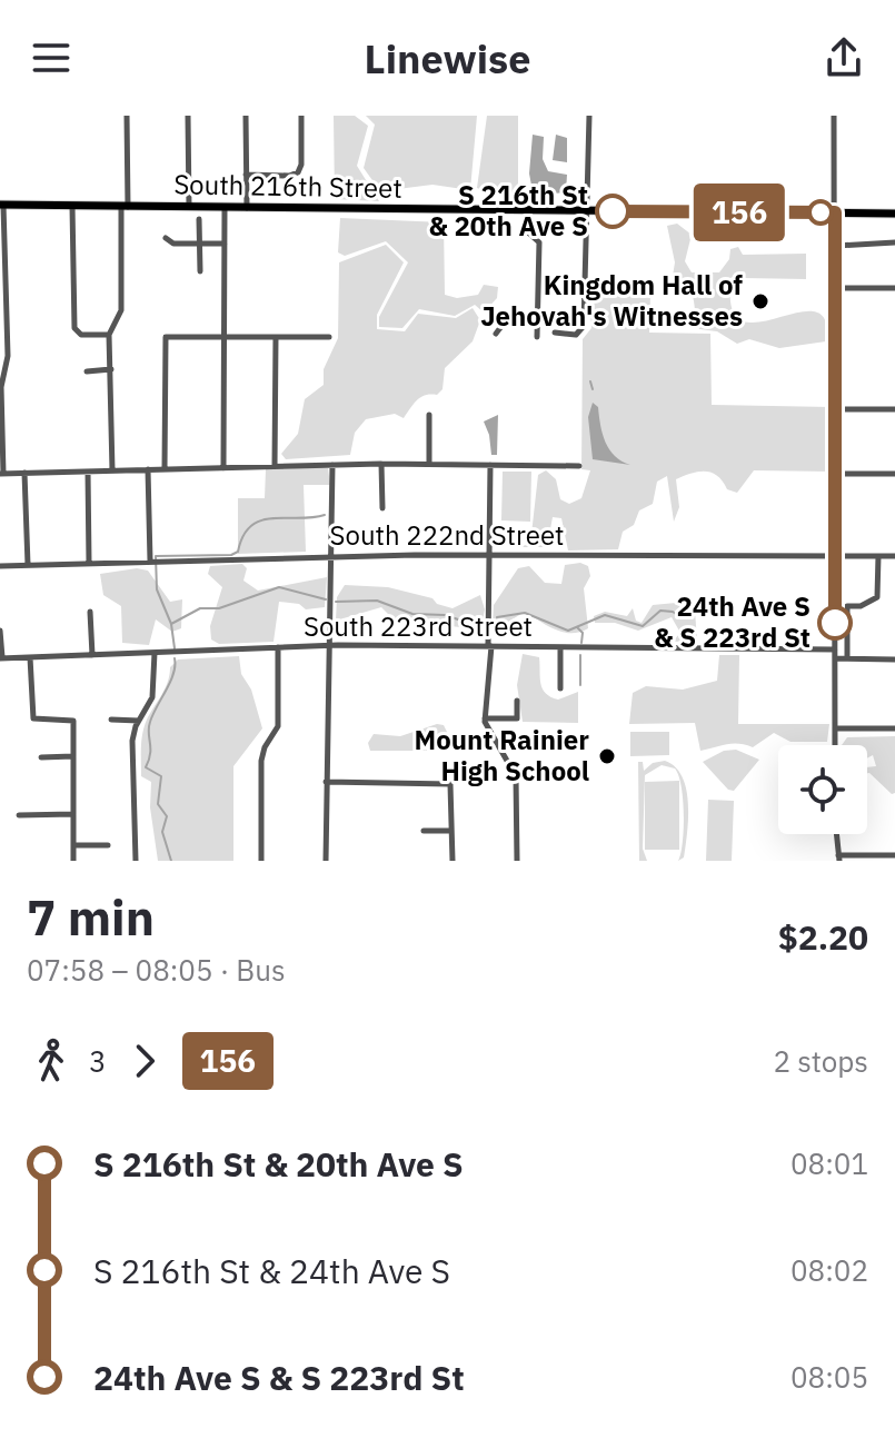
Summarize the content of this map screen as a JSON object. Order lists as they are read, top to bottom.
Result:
{
  "streets": {
    "main road": ["South 216th Street"],
    "street": ["South 222nd Street", "South 223rd Street"]
  },
  "places": [
    "S 216th St & 20th Ave S",
    "Kingdom Hall of Jehovah's Witnesses",
    "24th Ave S & S 223rd St",
    "Mount Rainier High School"
  ],
  "lines": ["bus line 156"],
  "page": {
    "header": "Linewise",
    "on_map": "156",
    "heading": ["7 min", "07:58 – 08:05 · Bus", "$2.20"],
    "legs": ["3", "156", "2 stops"],
    "list": [
      {
        "name": "S 216th St & 20th Ave S",
        "value": "08:01"
      },
      {
        "name": "S 216th St & 24th Ave S",
        "value": "08:02"
      },
      {
        "name": "24th Ave S & S 223rd St",
        "value": "08:05"
      }
    ]
  }
}
